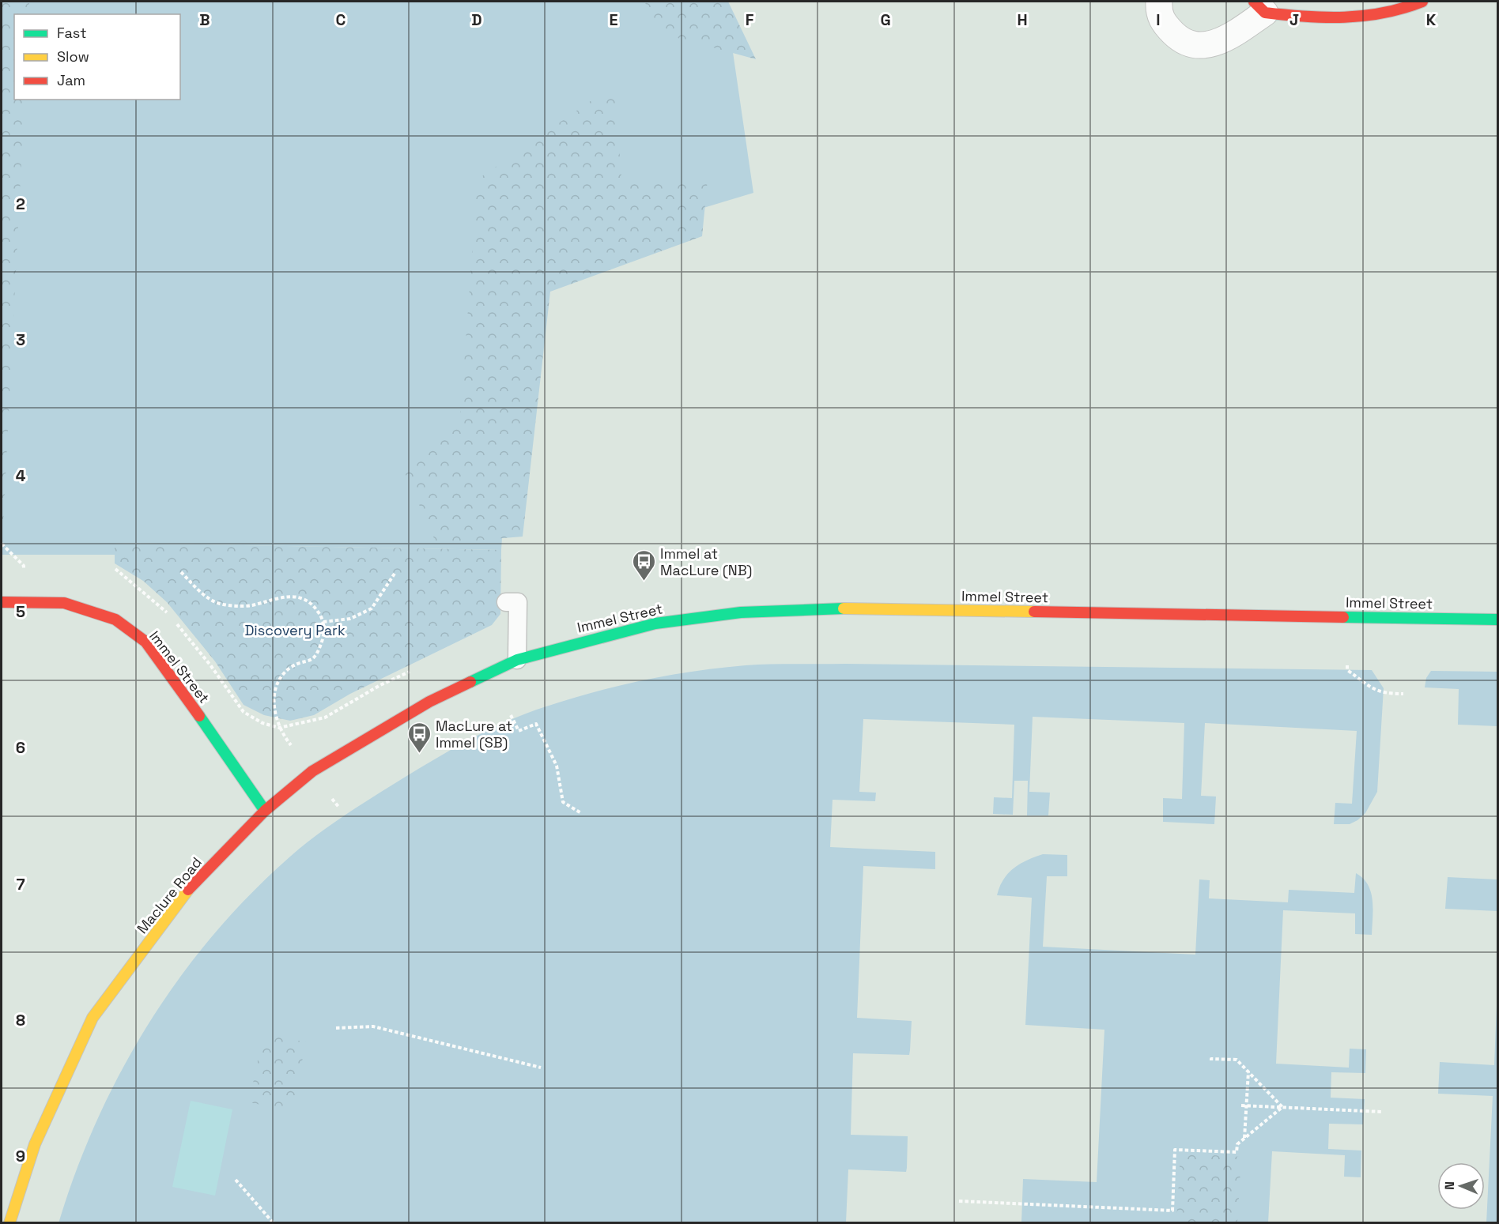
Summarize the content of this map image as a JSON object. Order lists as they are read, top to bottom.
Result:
{
  "streets": {
    "street": ["Immel Street", "Maclure Road"]
  },
  "crossings": [
    ["Immel Street", "Maclure Road"]
  ],
  "parks": ["Discovery Park"],
  "places": {
    "bus stop": ["Immel at MacLure (NB)", "MacLure at Immel (SB)"]
  },
  "legend": ["Fast", "Slow", "Jam"],
  "north": "left",
  "grid": {
    "columns": [
      "B",
      "C",
      "D",
      "E",
      "F",
      "G",
      "H",
      "I",
      "J",
      "K"
    ],
    "rows": [
      "2",
      "3",
      "4",
      "5",
      "6",
      "7",
      "8",
      "9"
    ]
  }
}
